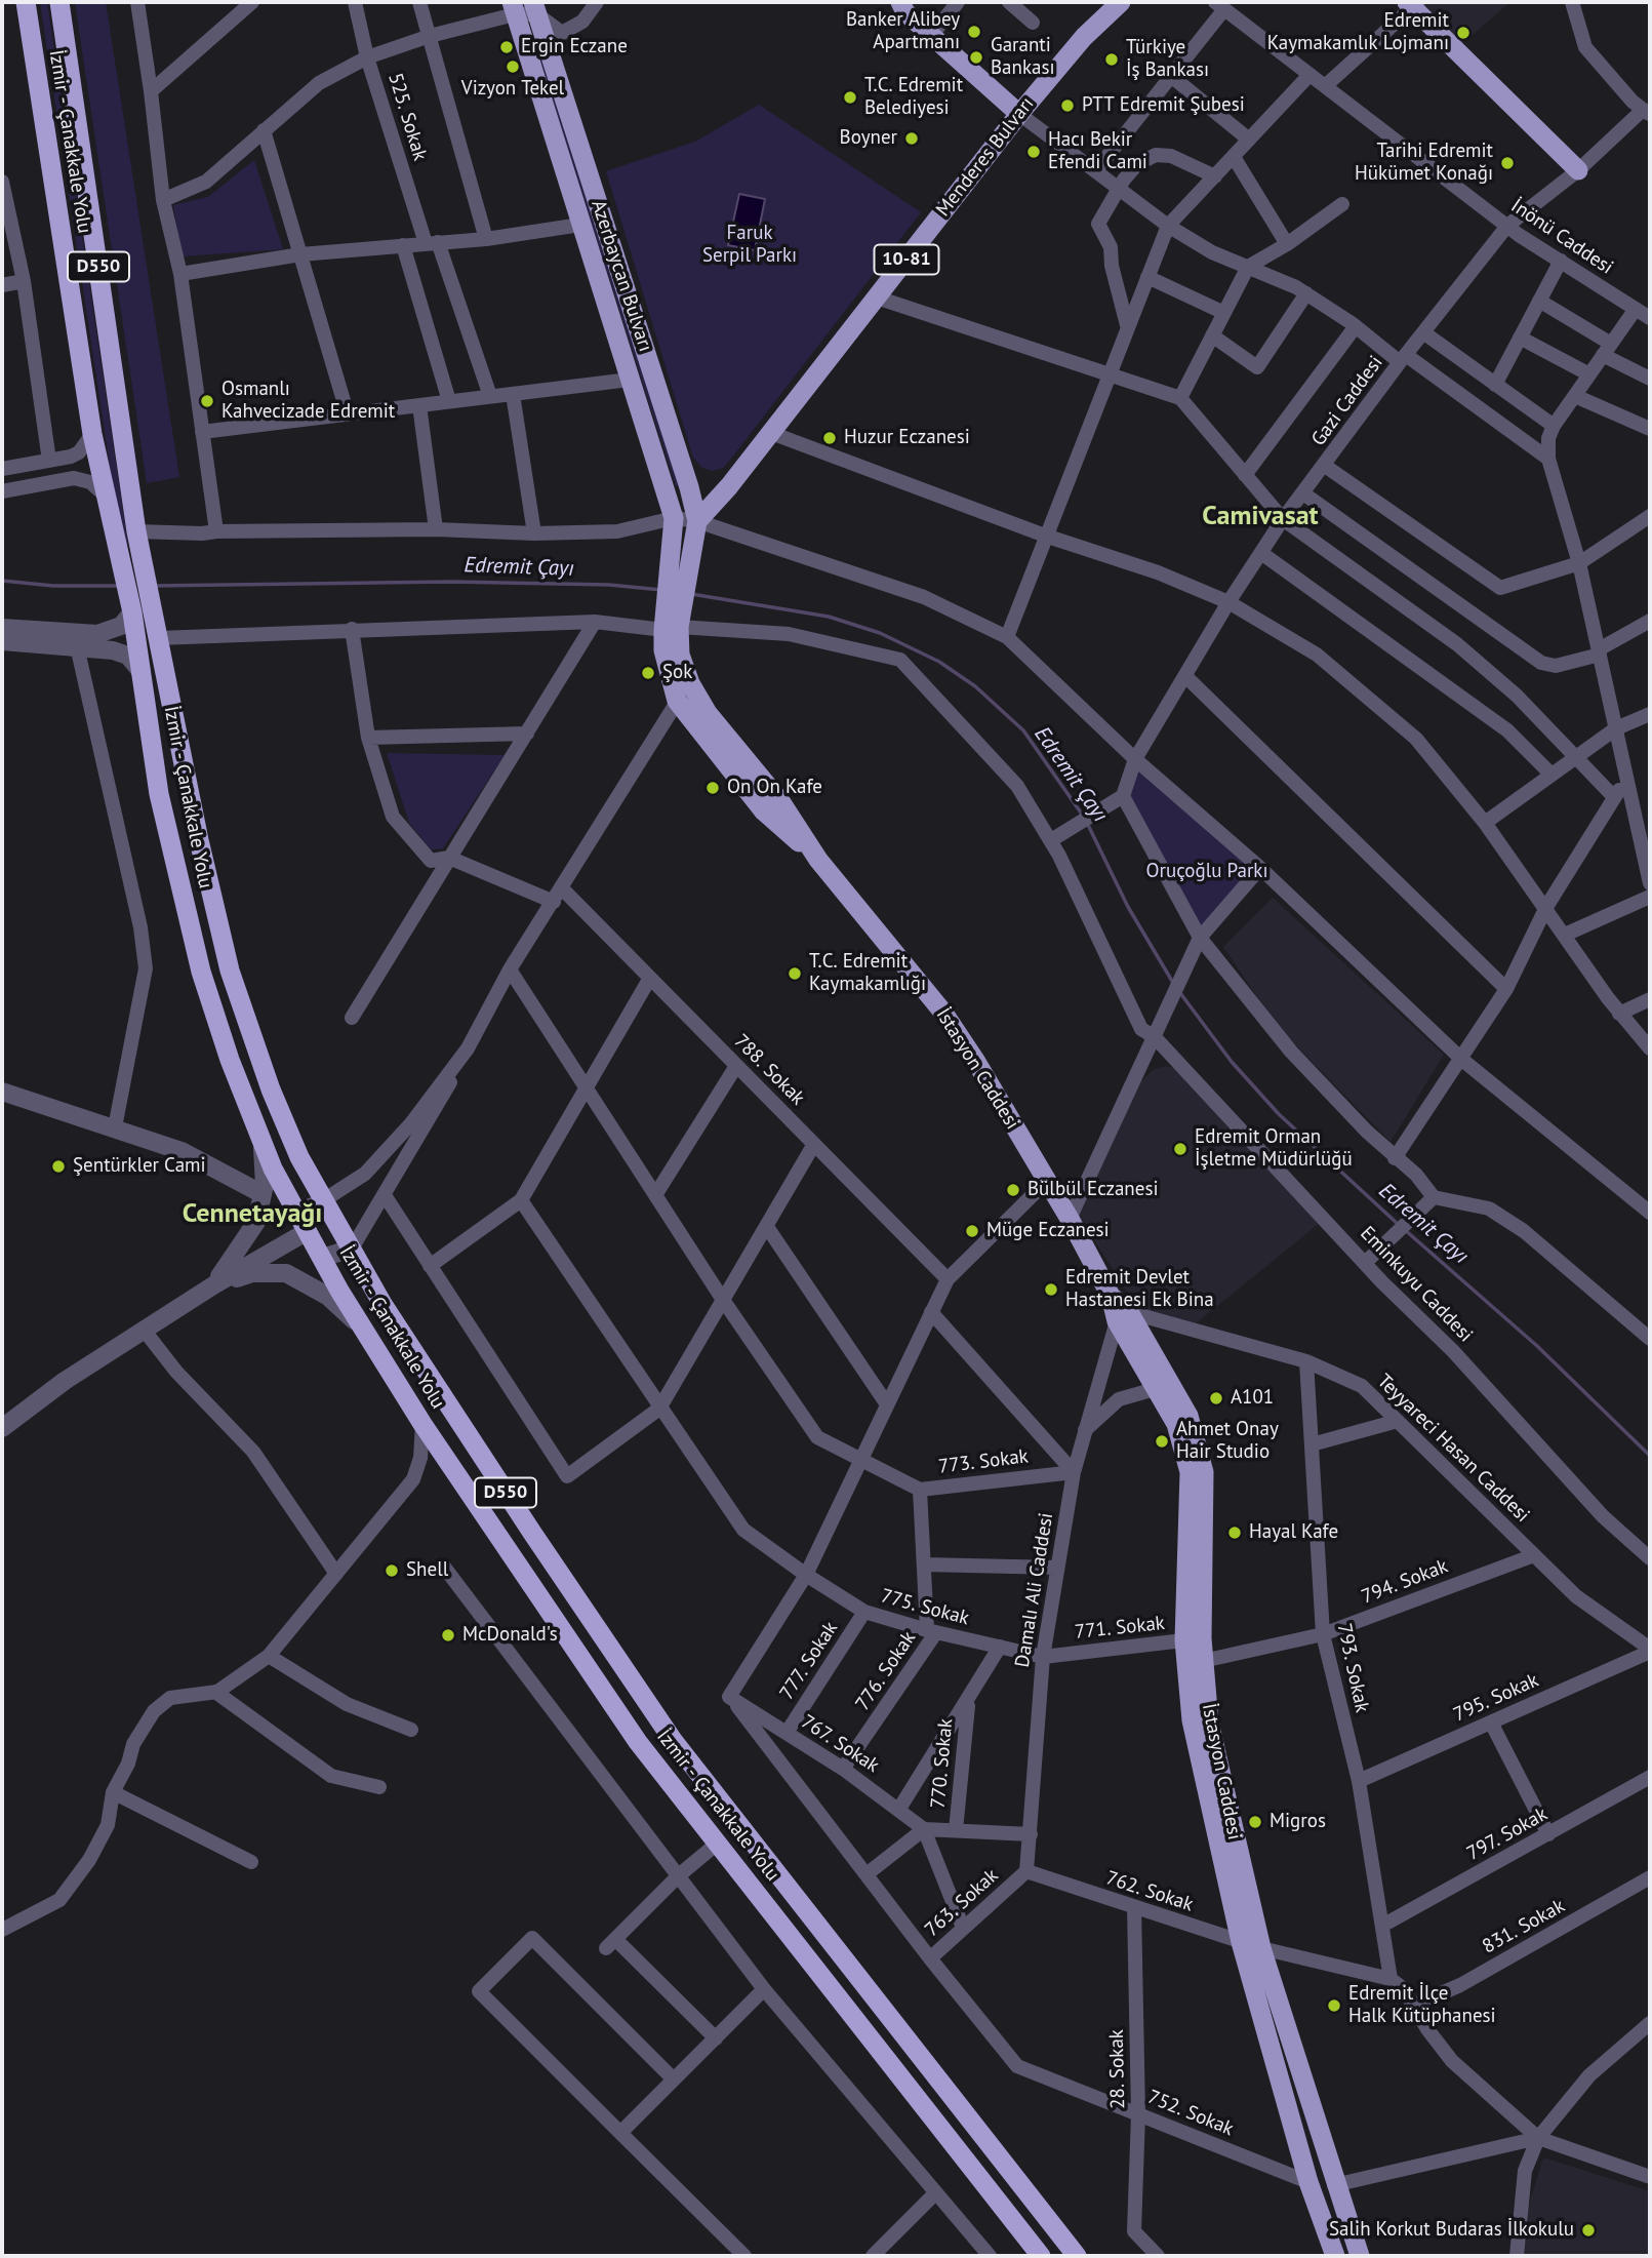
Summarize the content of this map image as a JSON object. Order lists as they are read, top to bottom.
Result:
{
  "streets": {
    "highway": ["İzmir - Çanakkale Yolu", "D550"],
    "main road": [
      "Menderes Bulvarı",
      "10-81",
      "Azerbaycan Bulvarı",
      "İstasyon Caddesi"
    ],
    "street": [
      "525. Sokak",
      "İnönü Caddesi",
      "Gazi Caddesi",
      "788. Sokak",
      "Eminkuyu Caddesi",
      "Teyyareci Hasan Caddesi",
      "773. Sokak",
      "794. Sokak",
      "Damalı Ali Caddesi",
      "775. Sokak",
      "771. Sokak",
      "777. Sokak",
      "793. Sokak",
      "776. Sokak",
      "795. Sokak",
      "767. Sokak",
      "770. Sokak",
      "797. Sokak",
      "762. Sokak",
      "763. Sokak",
      "831. Sokak",
      "28. Sokak",
      "752. Sokak"
    ]
  },
  "crossings": [
    ["İzmir - Çanakkale Yolu", "Eminkuyu Caddesi"],
    ["Menderes Bulvarı", "Azerbaycan Bulvarı"],
    ["İnönü Caddesi", "Gazi Caddesi"],
    ["İstasyon Caddesi", "Eminkuyu Caddesi"],
    ["İstasyon Caddesi", "Teyyareci Hasan Caddesi"],
    ["İstasyon Caddesi", "794. Sokak"],
    ["İstasyon Caddesi", "Damalı Ali Caddesi"],
    ["İstasyon Caddesi", "771. Sokak"],
    ["İstasyon Caddesi", "762. Sokak"],
    ["İstasyon Caddesi", "752. Sokak"],
    ["Teyyareci Hasan Caddesi", "794. Sokak"],
    ["Teyyareci Hasan Caddesi", "Damalı Ali Caddesi"],
    ["Teyyareci Hasan Caddesi", "793. Sokak"],
    ["Teyyareci Hasan Caddesi", "795. Sokak"],
    ["773. Sokak", "Damalı Ali Caddesi"],
    ["794. Sokak", "793. Sokak"],
    ["Damalı Ali Caddesi", "775. Sokak"],
    ["Damalı Ali Caddesi", "771. Sokak"],
    ["Damalı Ali Caddesi", "762. Sokak"],
    ["Damalı Ali Caddesi", "763. Sokak"],
    ["775. Sokak", "771. Sokak"],
    ["775. Sokak", "777. Sokak"],
    ["775. Sokak", "776. Sokak"],
    ["775. Sokak", "770. Sokak"],
    ["777. Sokak", "767. Sokak"],
    ["793. Sokak", "795. Sokak"],
    ["793. Sokak", "797. Sokak"],
    ["793. Sokak", "762. Sokak"],
    ["776. Sokak", "767. Sokak"],
    ["767. Sokak", "770. Sokak"],
    ["767. Sokak", "763. Sokak"],
    ["762. Sokak", "763. Sokak"],
    ["762. Sokak", "28. Sokak"],
    ["763. Sokak", "752. Sokak"],
    ["28. Sokak", "752. Sokak"]
  ],
  "districts": ["Camivasat", "Cennetayağı"],
  "water": ["Edremit Çayı"],
  "parks": ["Faruk Serpil Parkı", "Oruçoğlu Parkı"],
  "places": [
    "Banker Alibey Apartmanı",
    "Edremit Kaymakamlık Lojmanı",
    "Ergin Eczane",
    "Garanti Bankası",
    "Türkiye İş Bankası",
    "Vizyon Tekel",
    "T.C. Edremit Belediyesi",
    "PTT Edremit Şubesi",
    "Boyner",
    "Hacı Bekir Efendi Cami",
    "Tarihi Edremit Hükümet Konağı",
    "Osmanlı Kahvecizade Edremit",
    "Huzur Eczanesi",
    "Şok",
    "On On Kafe",
    "T.C. Edremit Kaymakamlığı",
    "Edremit Orman İşletme Müdürlüğü",
    "Şentürkler Cami",
    "Bülbül Eczanesi",
    "Müge Eczanesi",
    "Edremit Devlet Hastanesi Ek Bina",
    "A101",
    "Ahmet Onay Hair Studio",
    "Hayal Kafe",
    "Shell",
    "McDonald's",
    "Migros",
    "Edremit İlçe Halk Kütüphanesi",
    "Salih Korkut Budaras İlkokulu"
  ]
}
